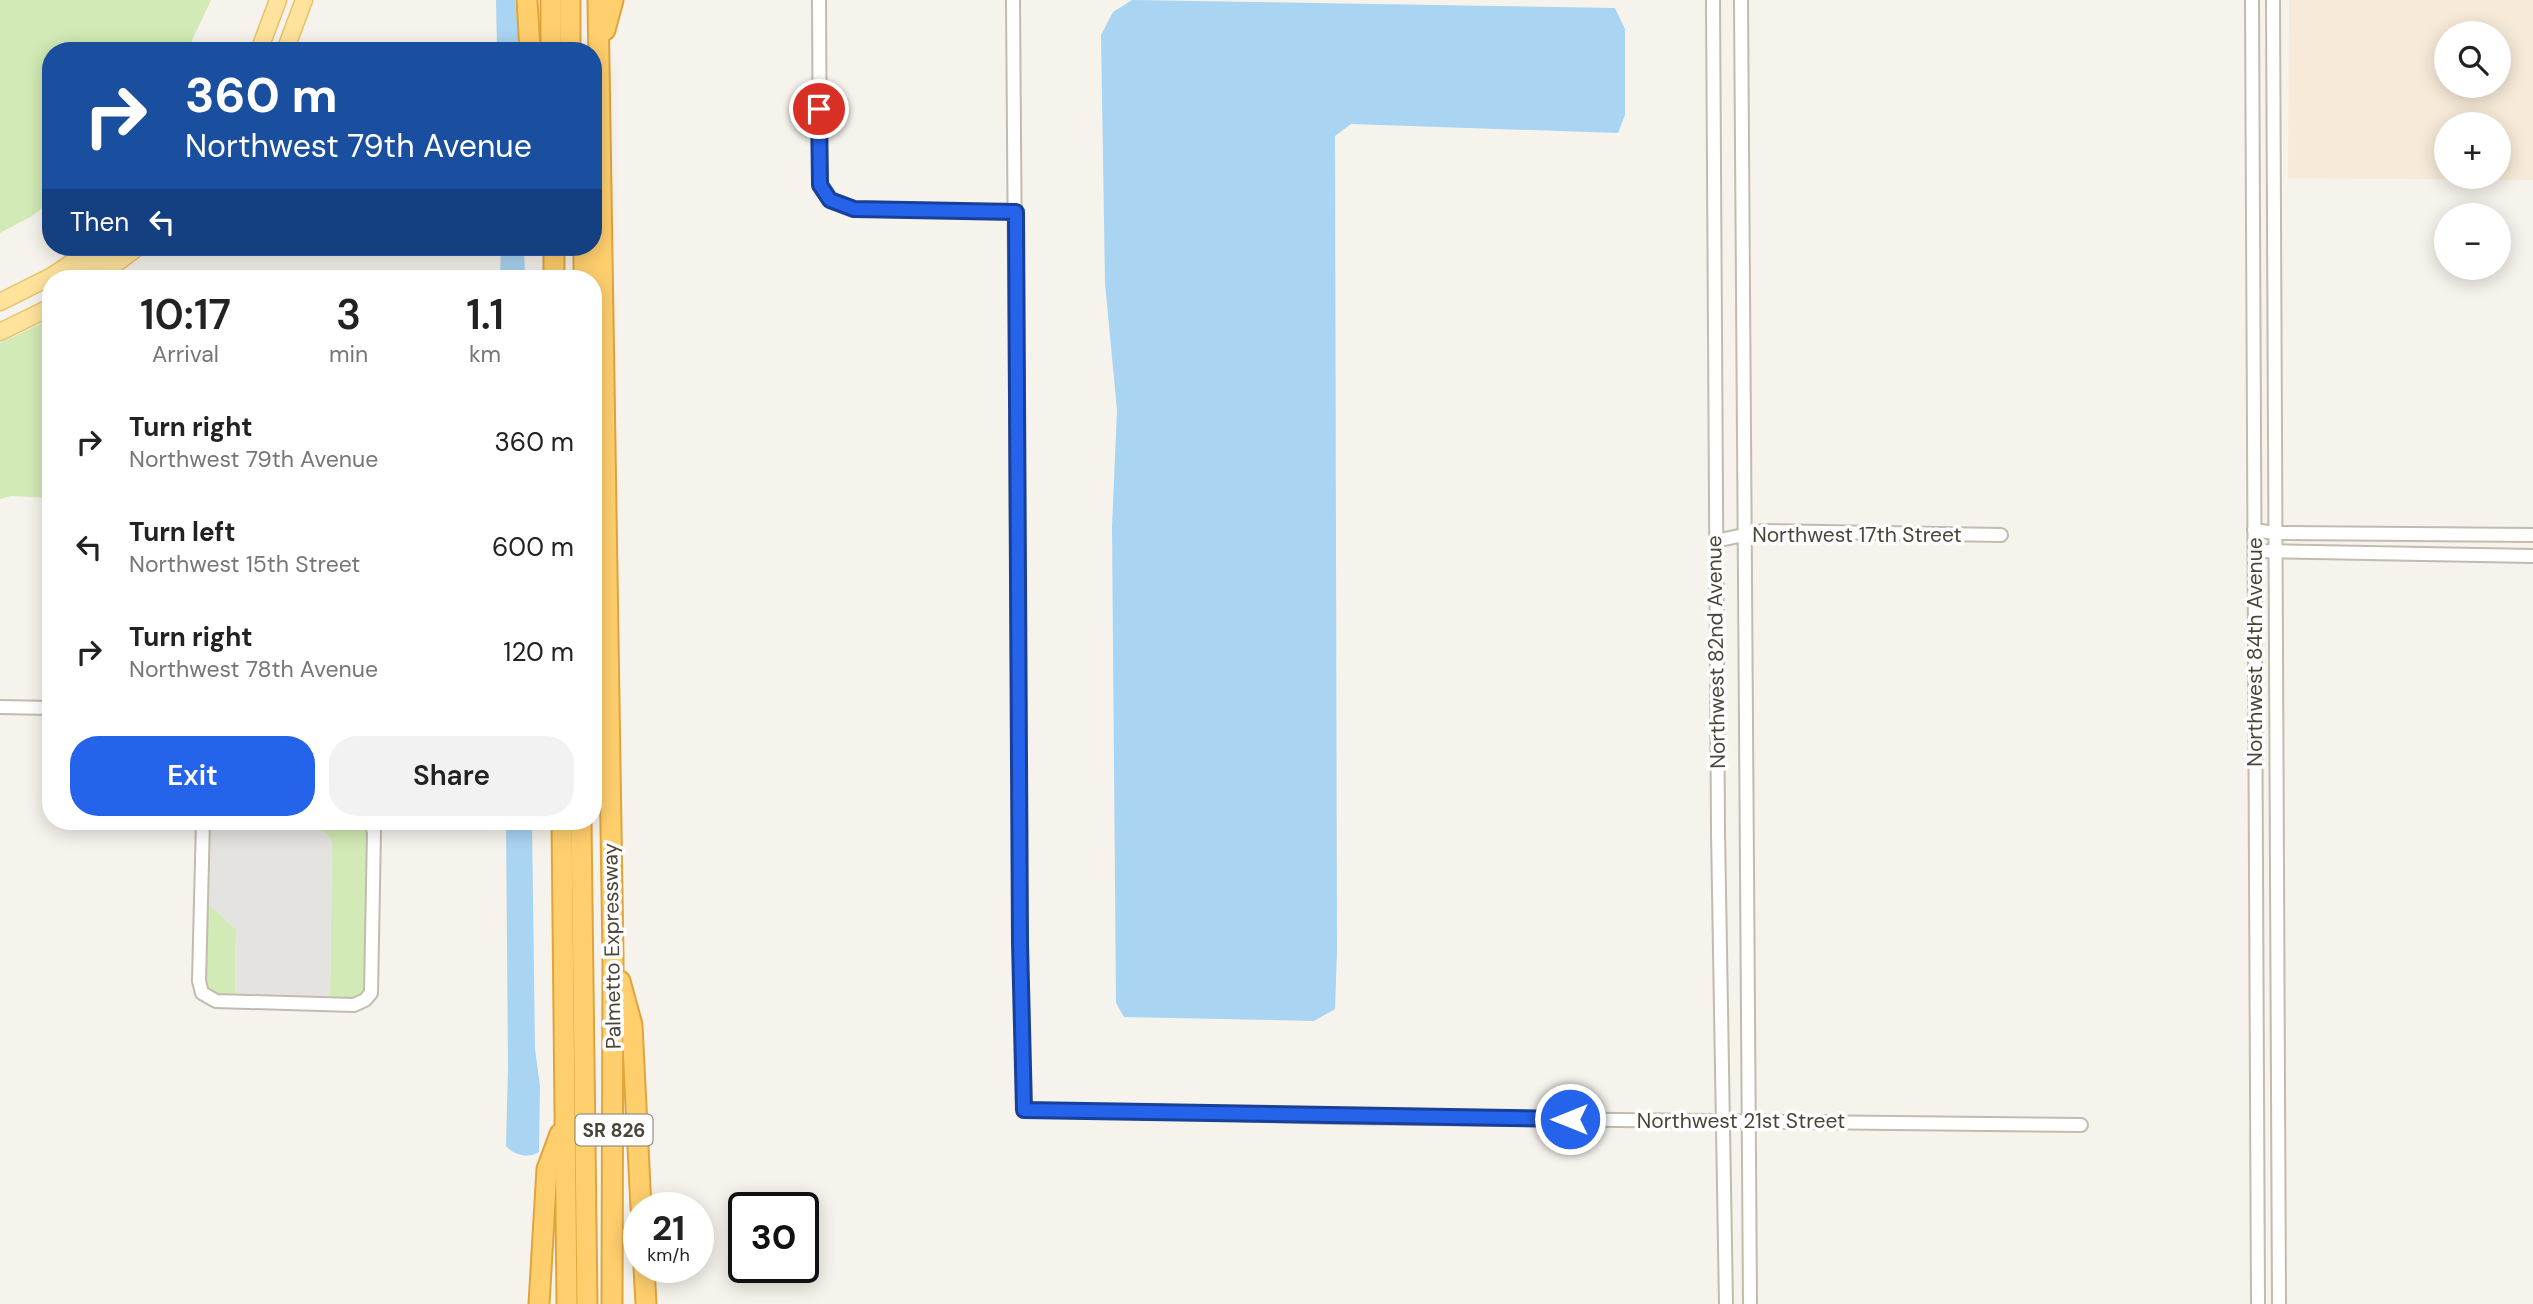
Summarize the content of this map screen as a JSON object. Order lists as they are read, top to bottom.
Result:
{
  "streets": {
    "highway": ["Palmetto Expressway", "SR 826"],
    "street": [
      "Northwest 17th Street",
      "Northwest 82nd Avenue",
      "Northwest 84th Avenue",
      "Northwest 21st Street"
    ]
  },
  "crossings": [
    ["Northwest 17th Street", "Northwest 82nd Avenue"],
    ["Northwest 82nd Avenue", "Northwest 21st Street"]
  ],
  "page": {
    "map_buttons": ["+", "−"],
    "turn": ["360 m", "Northwest 79th Avenue"],
    "then": "Then",
    "eta": [
      "10:17",
      "Arrival",
      "3",
      "min",
      "1.1",
      "km"
    ],
    "list": [
      {
        "name": "Turn right",
        "note": "Northwest 79th Avenue",
        "value": "360 m"
      },
      {
        "name": "Turn left",
        "note": "Northwest 15th Street",
        "value": "600 m"
      },
      {
        "name": "Turn right",
        "note": "Northwest 78th Avenue",
        "value": "120 m"
      }
    ],
    "buttons": ["Exit", "Share"],
    "speed": "21 km/h",
    "limit": "30"
  }
}
